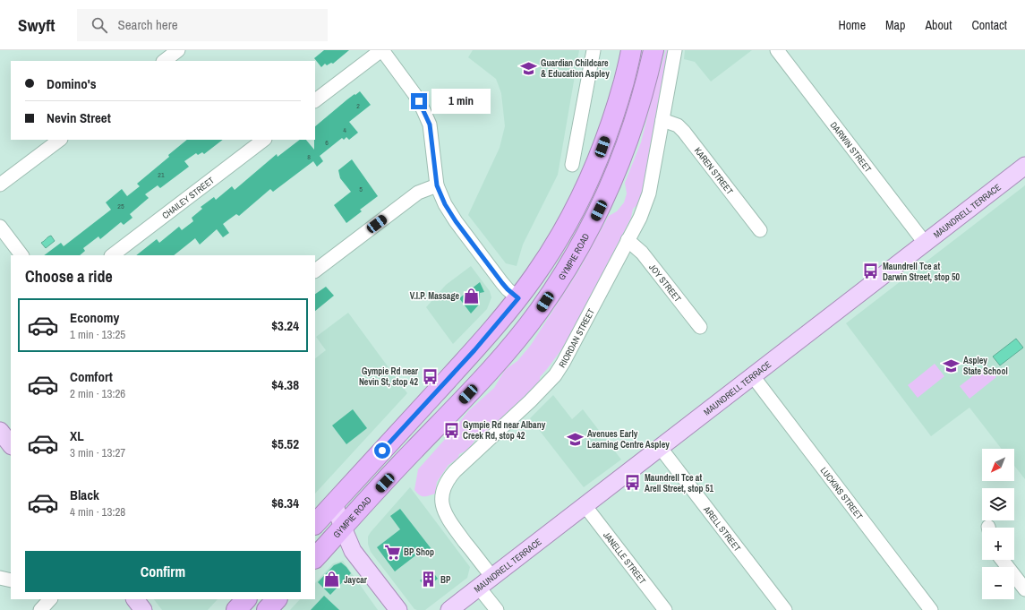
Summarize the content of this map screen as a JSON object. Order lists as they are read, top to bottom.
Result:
{
  "streets": {
    "highway": ["GYMPIE ROAD"],
    "main road": ["MAUNDRELL TERRACE"],
    "street": [
      "DARWIN STREET",
      "KAREN STREET",
      "CHAILEY STREET",
      "JOY STREET",
      "RIORDAN STREET",
      "LUCKINS STREET",
      "ARELL STREET",
      "JANELLE STREET"
    ]
  },
  "crossings": [
    ["DARWIN STREET", "MAUNDRELL TERRACE"],
    ["KAREN STREET", "RIORDAN STREET"],
    ["MAUNDRELL TERRACE", "RIORDAN STREET"],
    ["MAUNDRELL TERRACE", "LUCKINS STREET"],
    ["MAUNDRELL TERRACE", "ARELL STREET"],
    ["MAUNDRELL TERRACE", "JANELLE STREET"],
    ["JOY STREET", "RIORDAN STREET"]
  ],
  "places": {
    "school or university": ["Guardian Childcare & Education Aspley", "Aspley State School", "Avenues Early Learning Centre Aspley"],
    "bus stop": [
      "Maundrell Tce at Darwin Street, stop 50",
      "Gympie Rd near Nevin St, stop 42",
      "Gympie Rd near Albany Creek Rd, stop 42",
      "Maundrell Tce at Arell Street, stop 51"
    ],
    "shop": ["V.I.P. Massage", "Jaycar"],
    "supermarket": ["BP Shop"],
    "building": ["BP"]
  },
  "house_numbers": [
    "2",
    "4",
    "6",
    "8",
    "21",
    "5",
    "25"
  ],
  "north": "bottom left",
  "page": {
    "header": "Swyft",
    "search": "Search here",
    "nav": [
      "Home",
      "Map",
      "About",
      "Contact"
    ],
    "banner": ["Domino's", "Nevin Street"],
    "bubble": "1 min",
    "heading": "Choose a ride",
    "list": [
      {
        "name": "Economy",
        "note": "1 min · 13:25",
        "value": "$3.24"
      },
      {
        "name": "Comfort",
        "note": "2 min · 13:26",
        "value": "$4.38"
      },
      {
        "name": "XL",
        "note": "3 min · 13:27",
        "value": "$5.52"
      },
      {
        "name": "Black",
        "note": "4 min · 13:28",
        "value": "$6.34"
      }
    ],
    "map_buttons": ["+", "−"],
    "buttons": "Confirm"
  }
}
